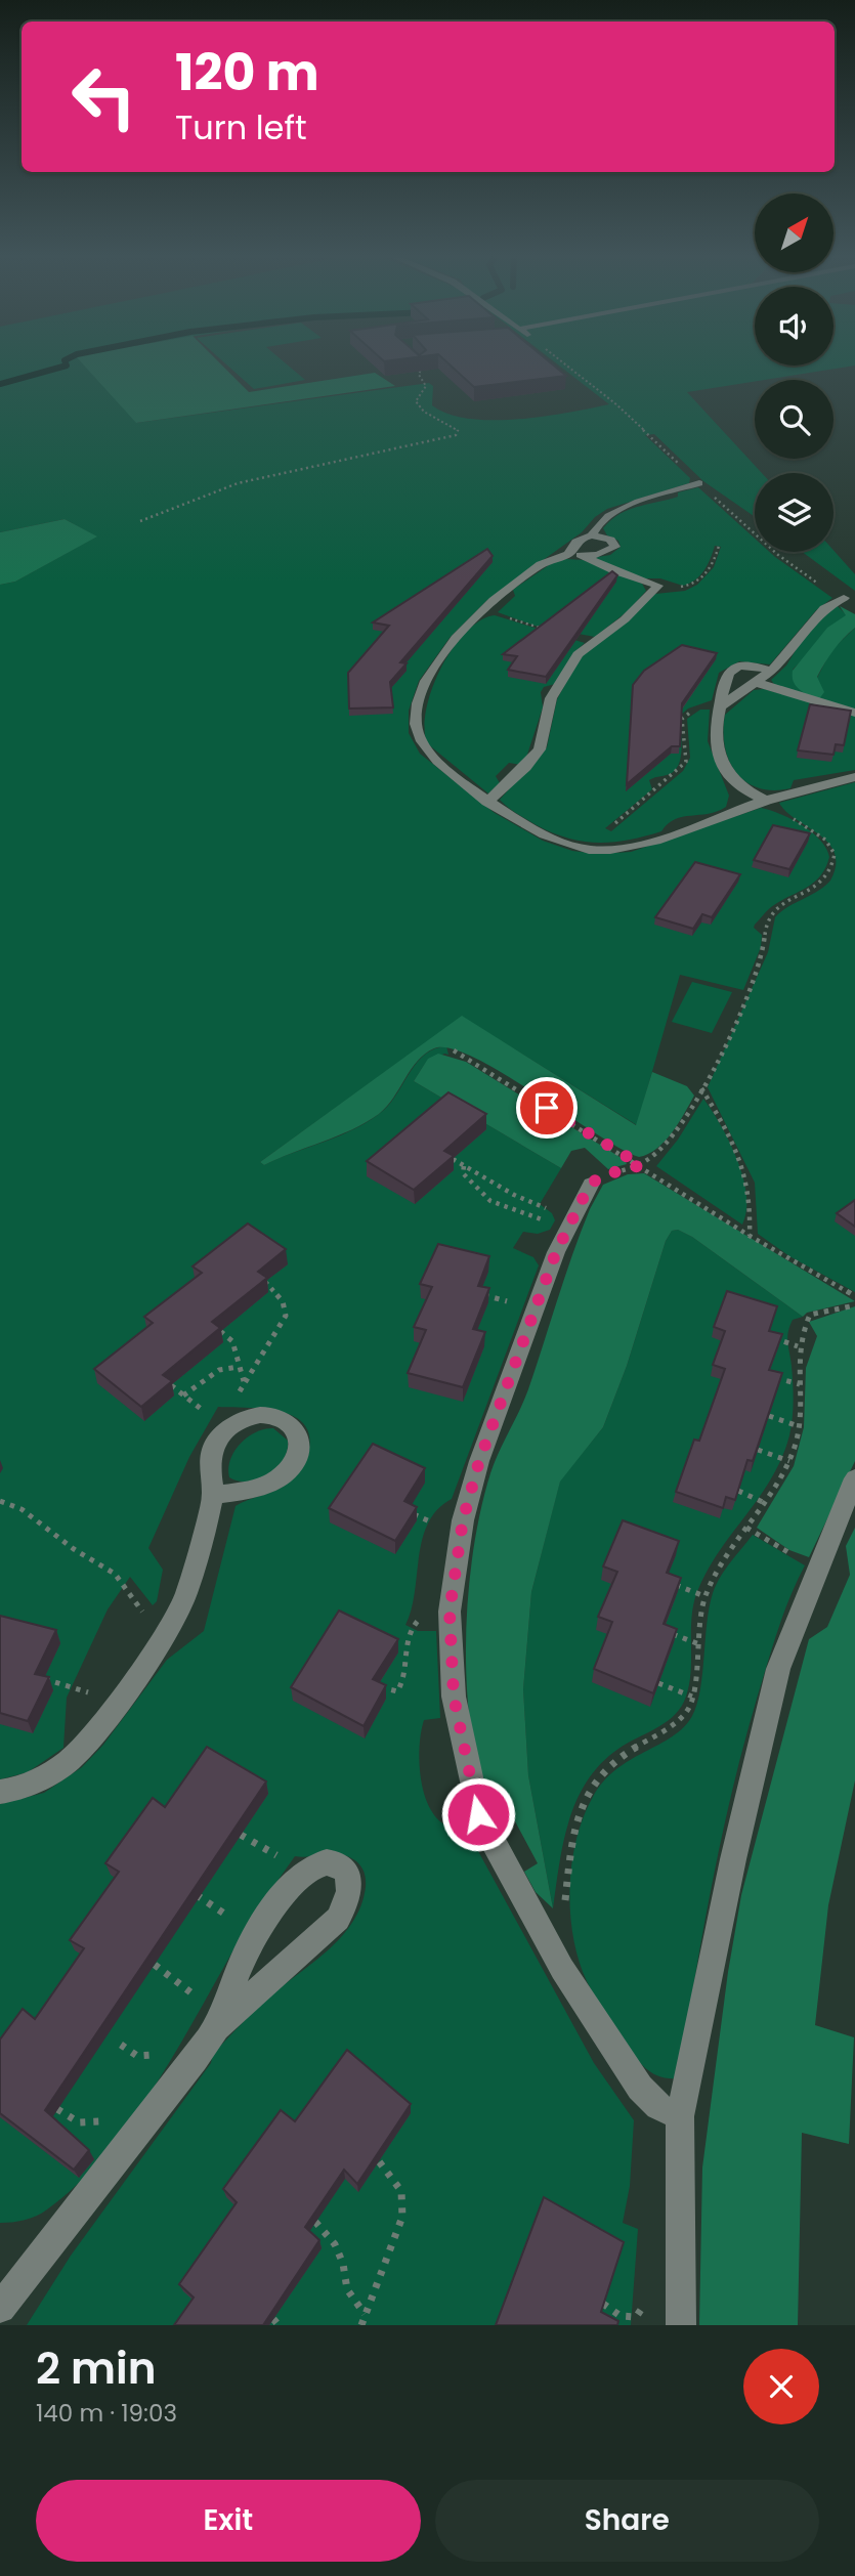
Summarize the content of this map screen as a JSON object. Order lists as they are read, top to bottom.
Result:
{
  "north": "top right",
  "page": {
    "turn": ["120 m", "Turn left"],
    "heading": ["2 min", "140 m · 19:03"],
    "buttons": ["Exit", "Share"]
  }
}
